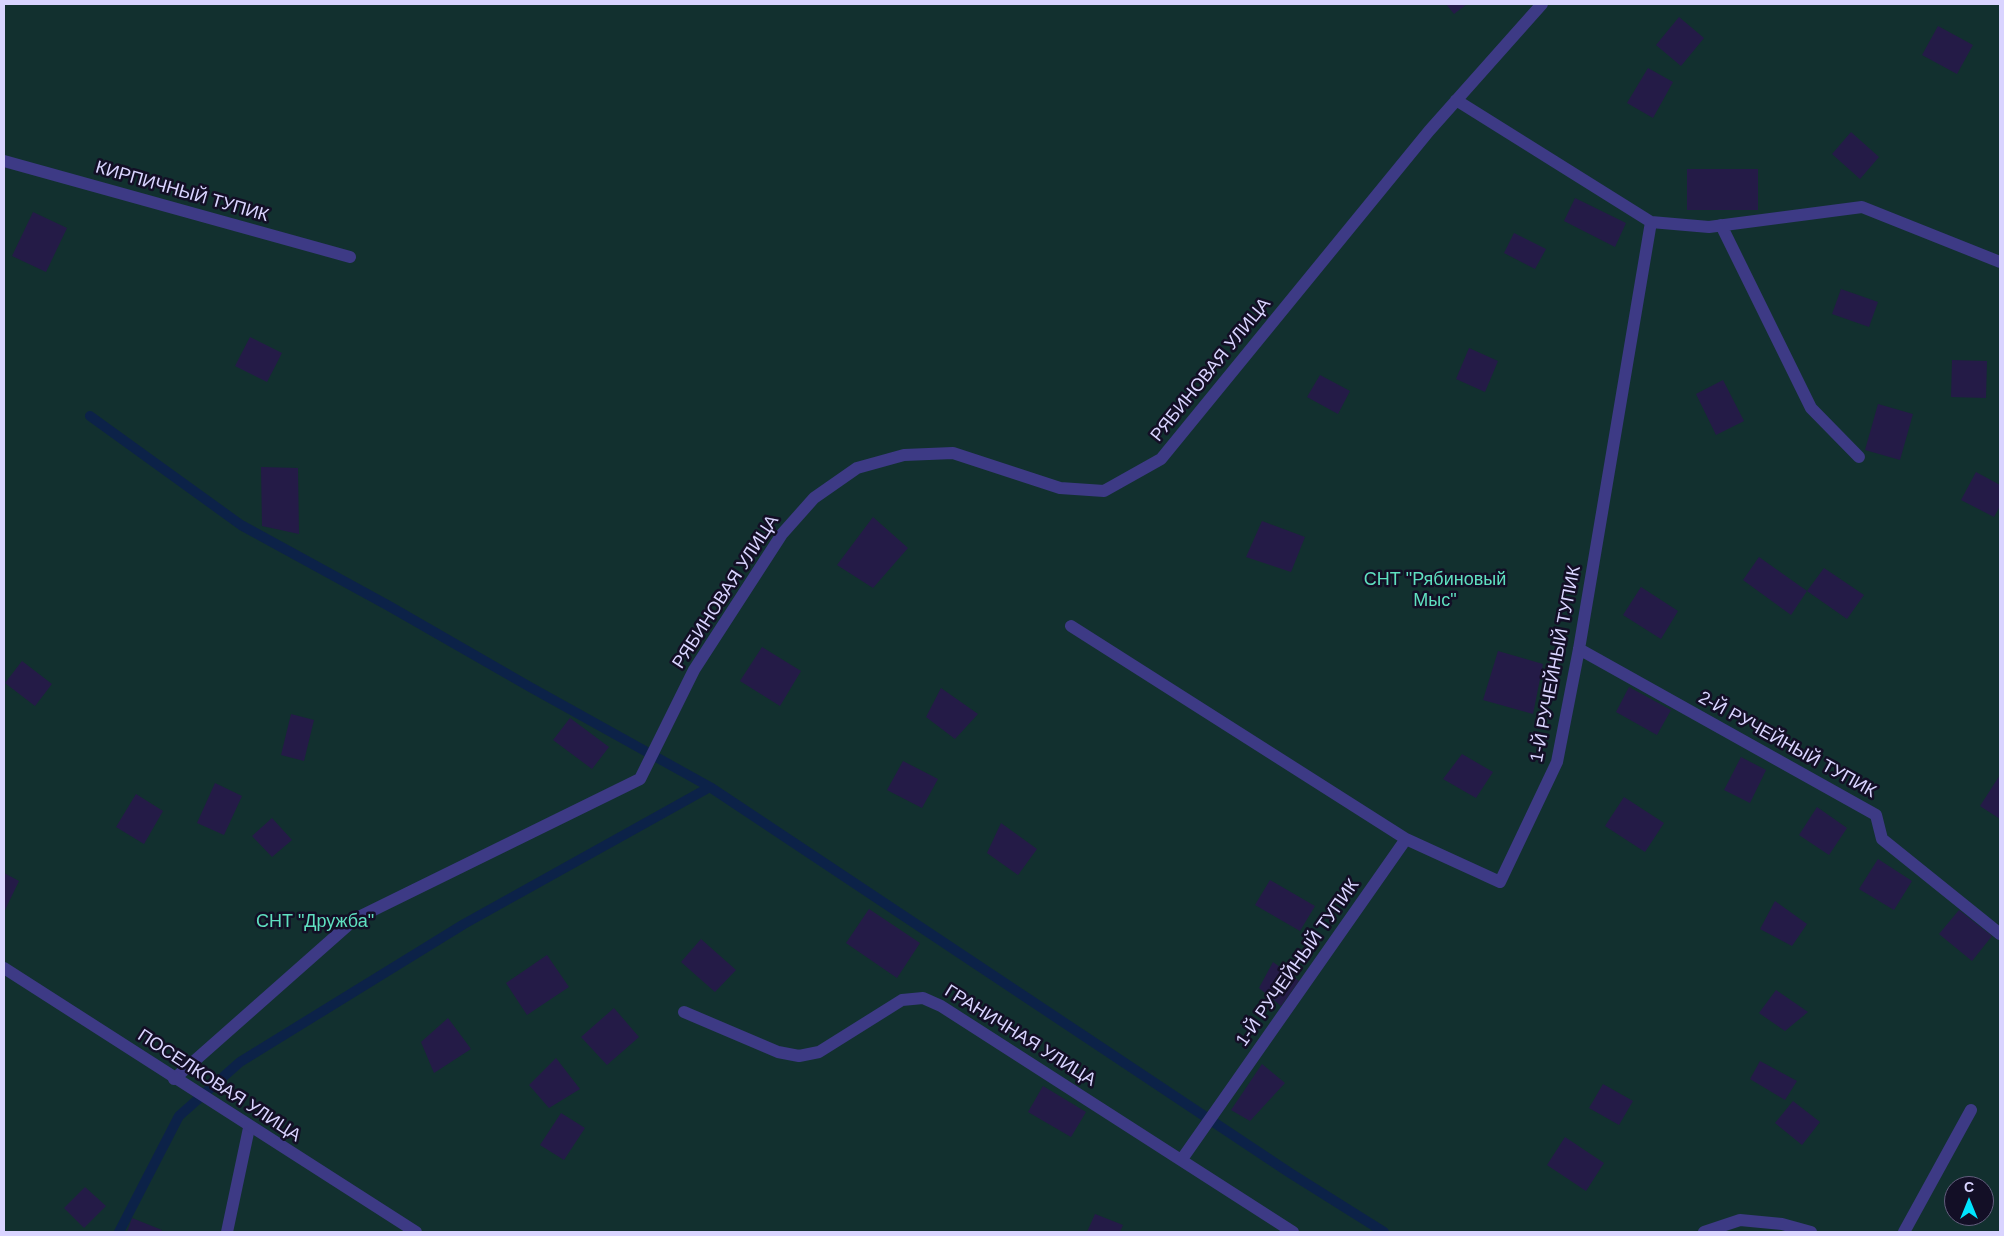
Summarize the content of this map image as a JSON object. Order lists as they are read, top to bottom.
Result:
{
  "streets": {
    "street": [
      "КИРПИЧНЫЙ ТУПИК",
      "РЯБИНОВАЯ УЛИЦА",
      "1-Й РУЧЕЙНЫЙ ТУПИК",
      "2-Й РУЧЕЙНЫЙ ТУПИК",
      "ГРАНИЧНАЯ УЛИЦА",
      "ПОСЕЛКОВАЯ УЛИЦА"
    ]
  },
  "crossings": [
    ["РЯБИНОВАЯ УЛИЦА", "ПОСЕЛКОВАЯ УЛИЦА"],
    ["1-Й РУЧЕЙНЫЙ ТУПИК", "2-Й РУЧЕЙНЫЙ ТУПИК"],
    ["1-Й РУЧЕЙНЫЙ ТУПИК", "ГРАНИЧНАЯ УЛИЦА"]
  ],
  "parks": ["СНТ \"Рябиновый Мыс\"", "СНТ \"Дружба\""],
  "north": "top"
}
